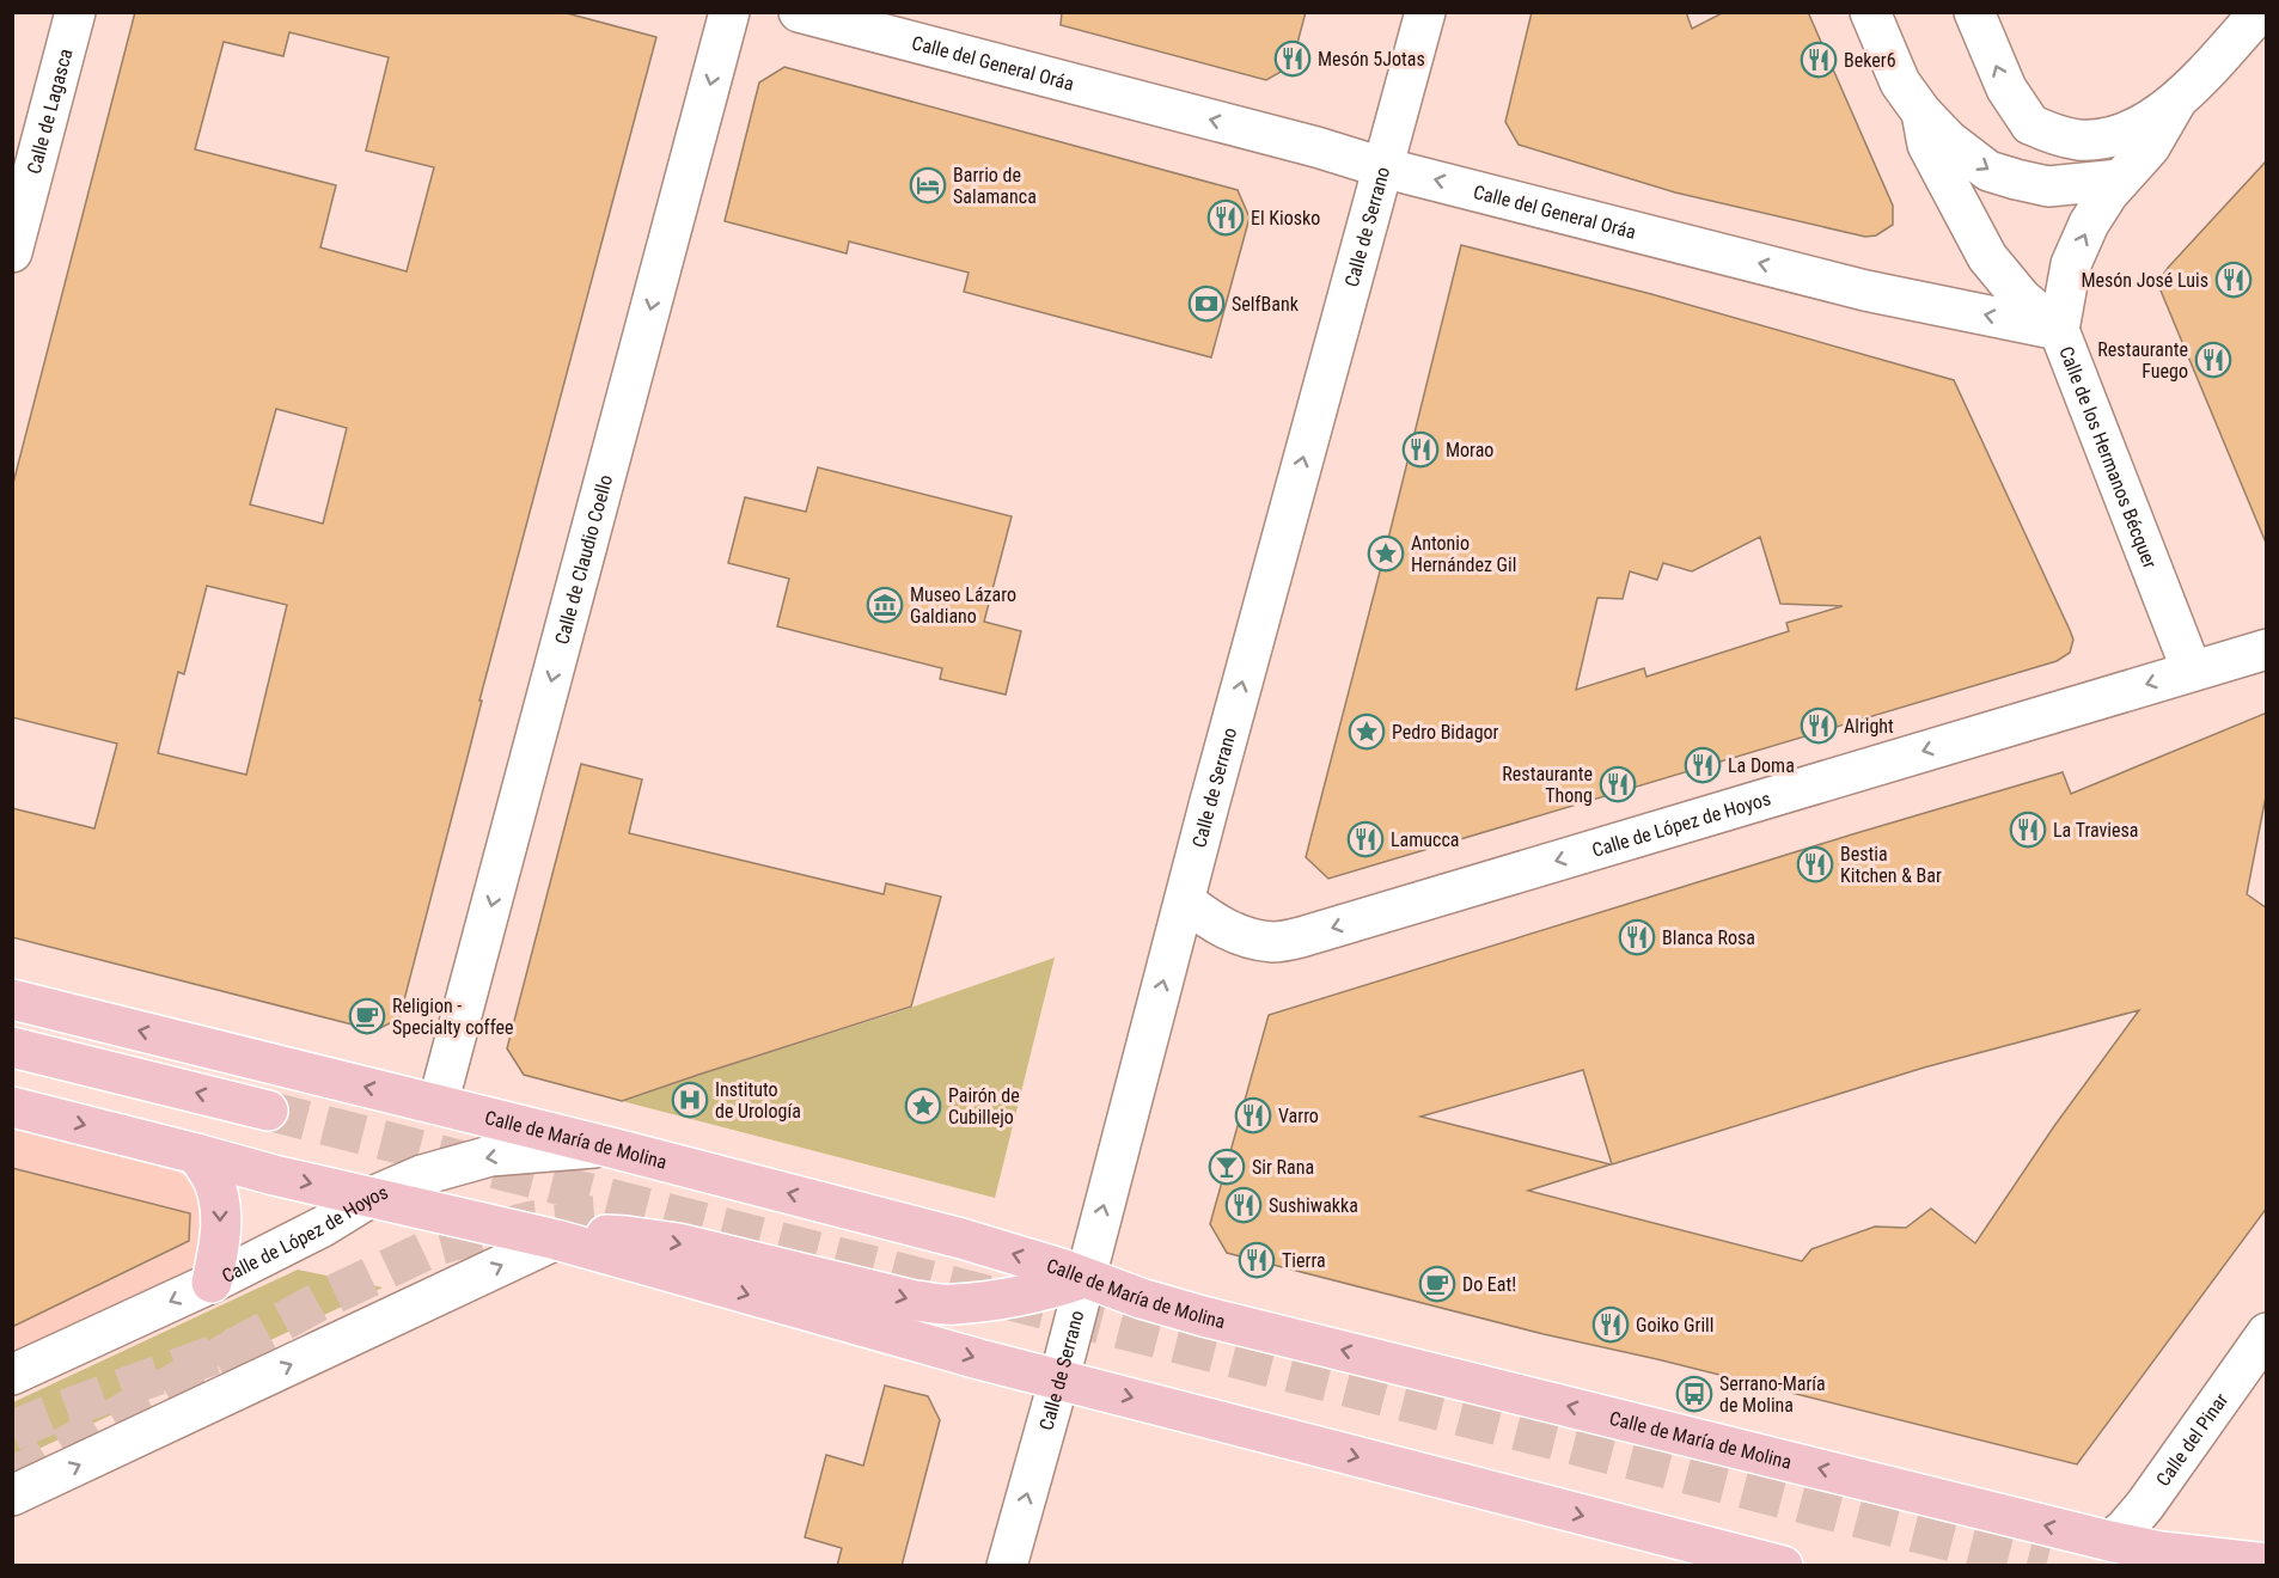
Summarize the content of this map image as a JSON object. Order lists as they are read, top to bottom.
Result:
{
  "streets": {
    "main road": ["Calle de María de Molina"],
    "street": [
      "Calle del General Oráa",
      "Calle de Lagasca",
      "Calle de Serrano",
      "Calle de los Hermanos Bécquer",
      "Calle de Claudio Coello",
      "Calle de López de Hoyos",
      "Calle del Pinar"
    ]
  },
  "crossings": [
    ["Calle del General Oráa", "Calle de Serrano"],
    ["Calle del General Oráa", "Calle de los Hermanos Bécquer"],
    ["Calle de Serrano", "Calle de López de Hoyos"],
    ["Calle de Serrano", "Calle de María de Molina"],
    ["Calle de los Hermanos Bécquer", "Calle de López de Hoyos"],
    ["Calle de Claudio Coello", "Calle de María de Molina"],
    ["Calle de López de Hoyos", "Calle de María de Molina"],
    ["Calle de María de Molina", "Calle del Pinar"]
  ],
  "one_way": [
    "Calle del General Oráa",
    "Calle de Serrano",
    "Calle de Claudio Coello",
    "Calle de López de Hoyos"
  ],
  "places": {
    "restaurant": [
      "Mesón 5Jotas",
      "Beker6",
      "El Kiosko",
      "Mesón José Luis",
      "Restaurante Fuego",
      "Morao",
      "Alright",
      "La Doma",
      "Restaurante Thong",
      "La Traviesa",
      "Lamucca",
      "Bestia Kitchen & Bar",
      "Blanca Rosa",
      "Varro",
      "Sushiwakka",
      "Tierra",
      "Goiko Grill"
    ],
    "hotel": ["Barrio de Salamanca"],
    "bank": ["SelfBank"],
    "place": ["Antonio Hernández Gil", "Pedro Bidagor", "Pairón de Cubillejo"],
    "museum": ["Museo Lázaro Galdiano"],
    "cafe": ["Religion - Specialty coffee", "Do Eat!"],
    "hospital": ["Instituto de Urología"],
    "bar": ["Sir Rana"],
    "bus stop": ["Serrano-María de Molina"]
  }
}
